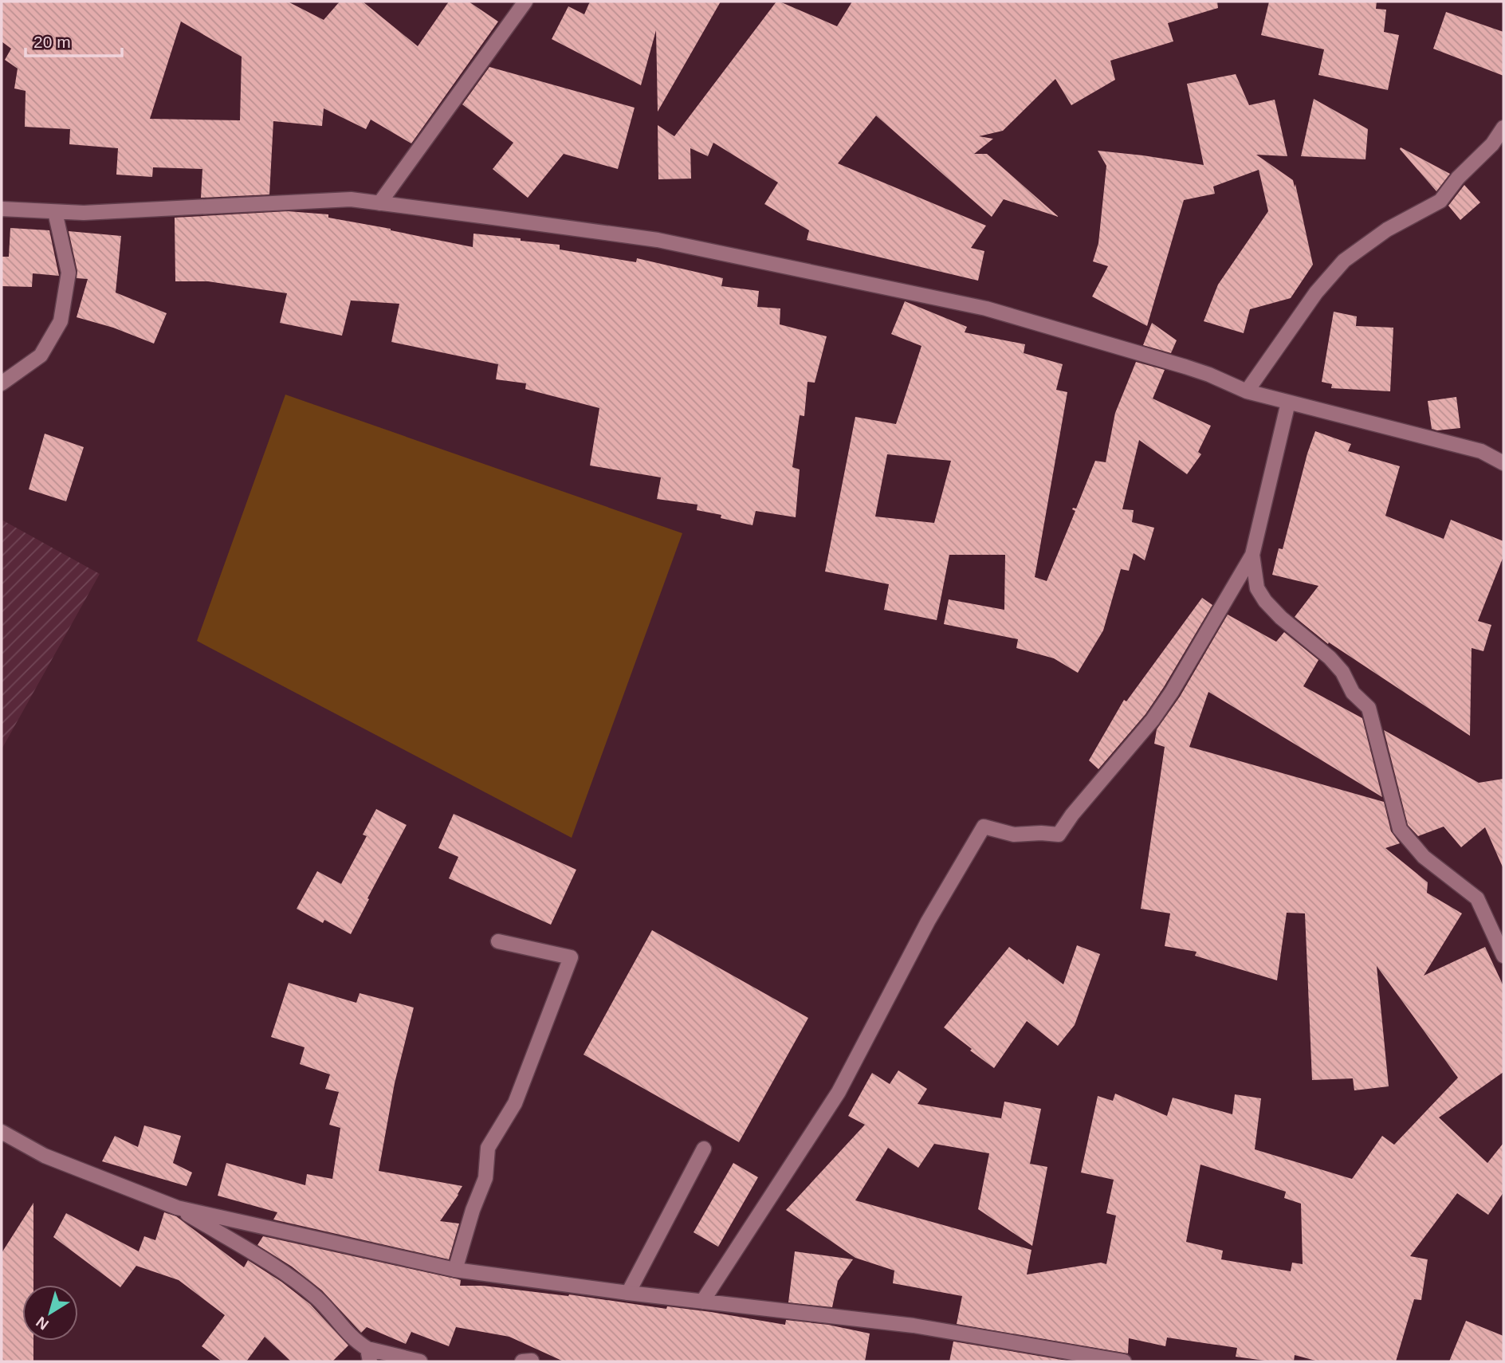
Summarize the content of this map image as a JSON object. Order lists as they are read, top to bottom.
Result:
{
  "scale_bar": "20 m",
  "north": "bottom left"
}
